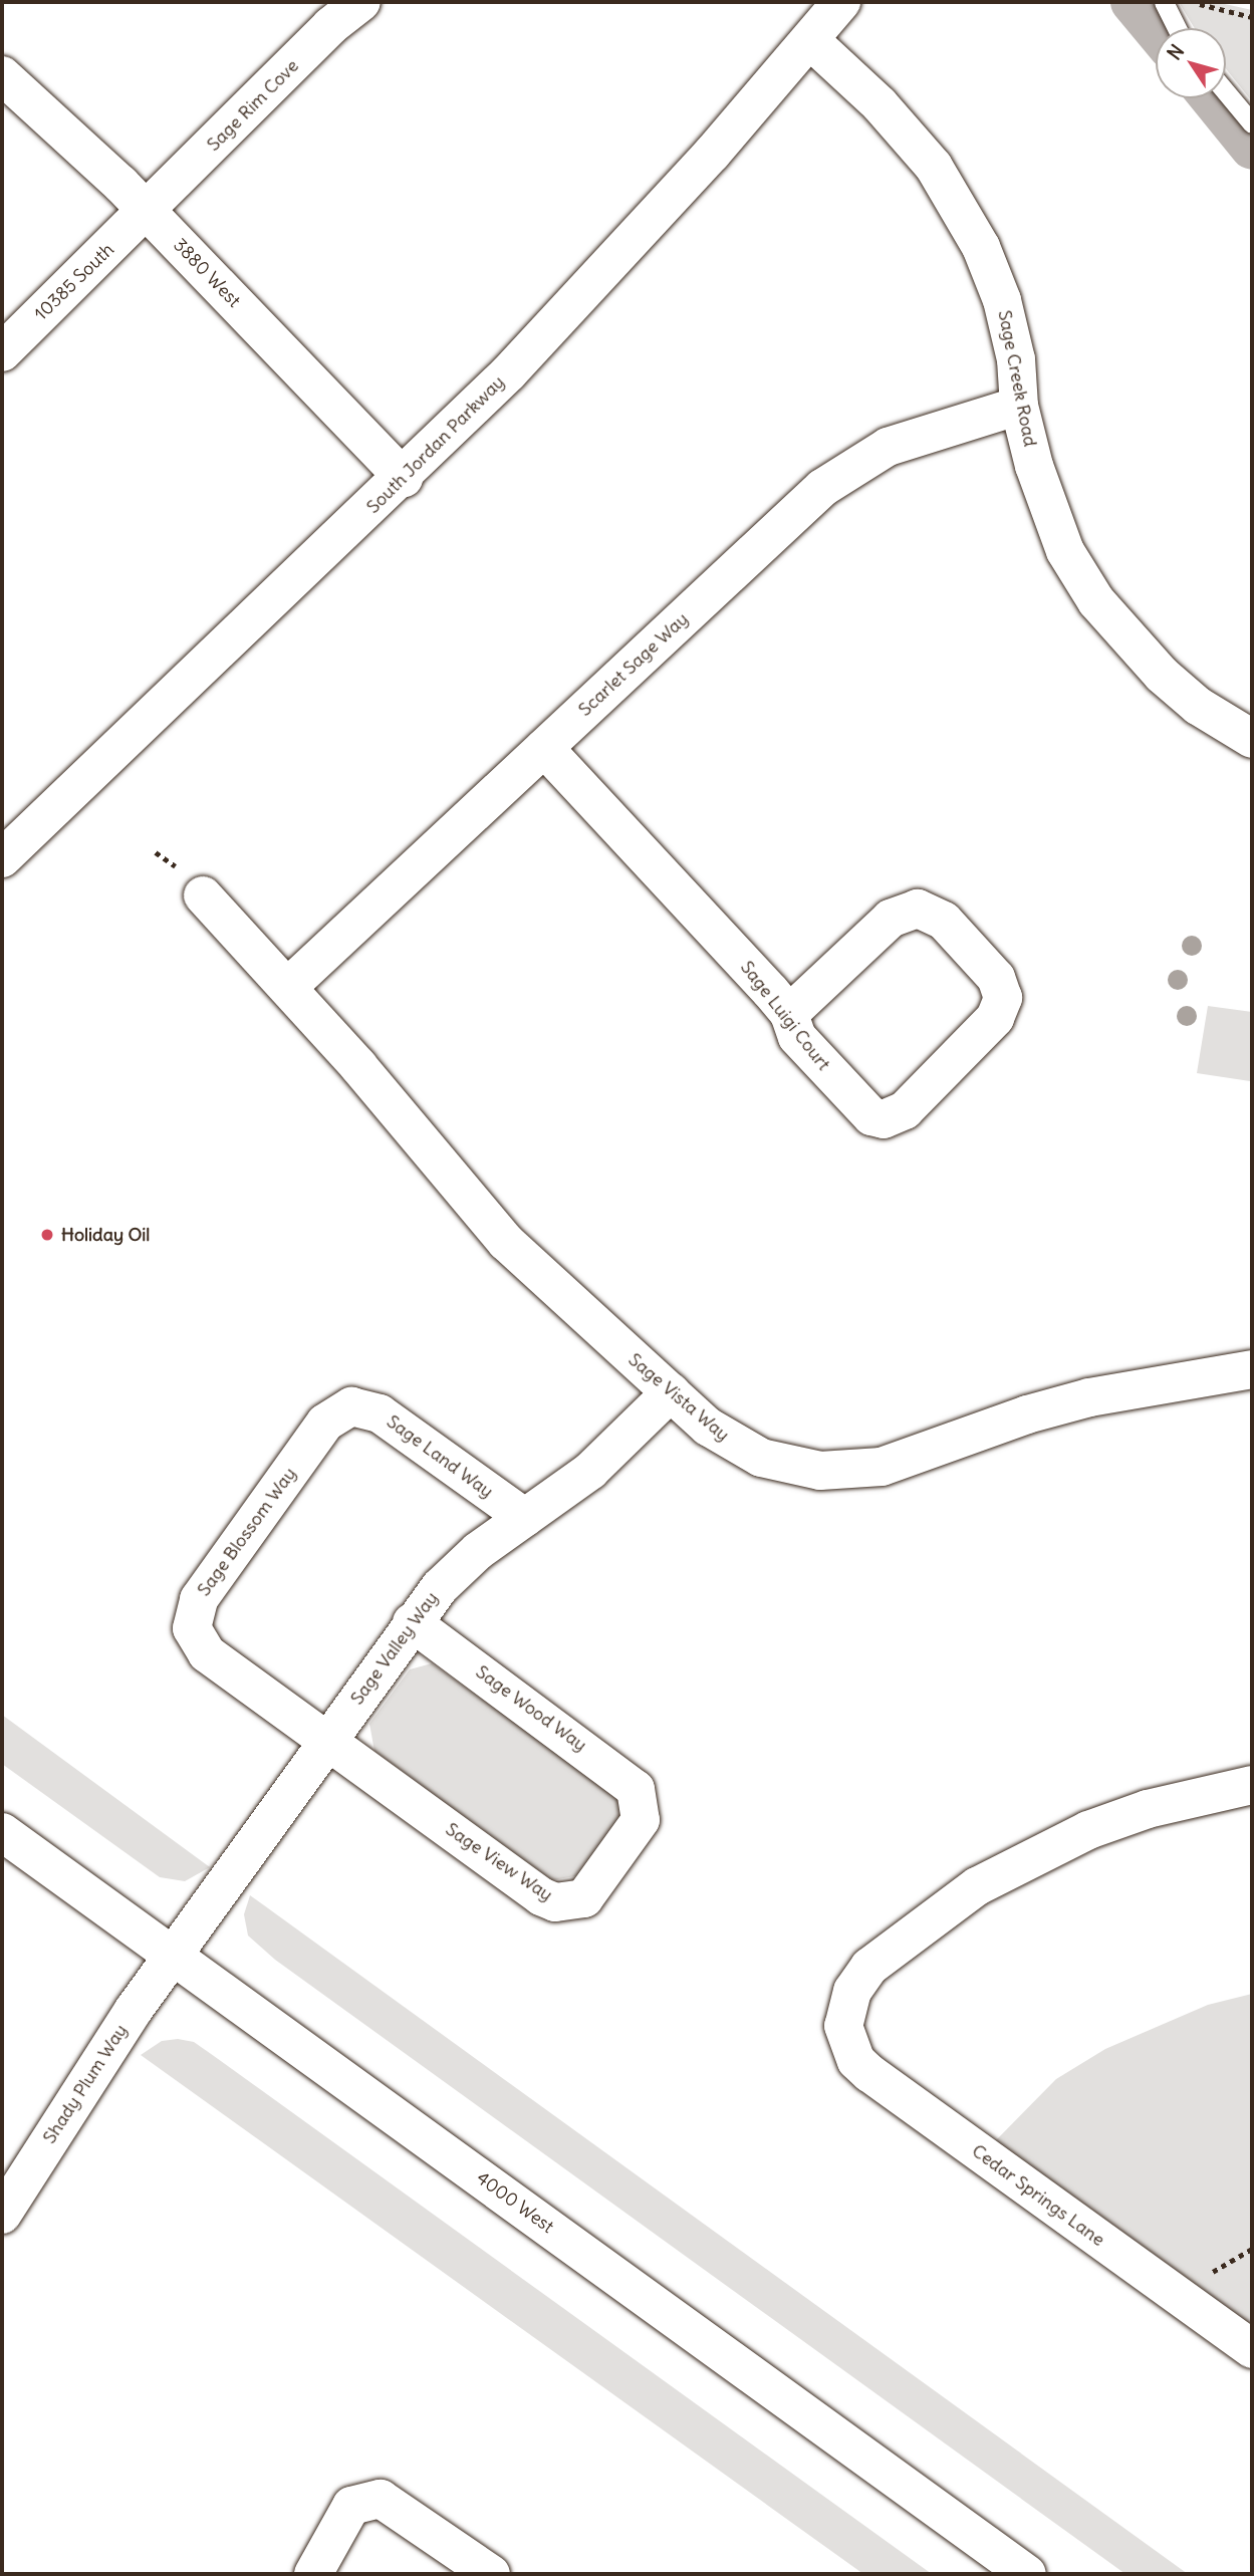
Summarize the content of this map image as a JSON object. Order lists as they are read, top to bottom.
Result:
{
  "streets": {
    "street": [
      "Sage Rim Cove",
      "3880 West",
      "10385 South",
      "Sage Creek Road",
      "South Jordan Parkway",
      "Scarlet Sage Way",
      "Sage Luigi Court",
      "Sage Vista Way",
      "Sage Land Way",
      "Sage Blossom Way",
      "Sage Valley Way",
      "Sage Wood Way",
      "Sage View Way",
      "Shady Plum Way",
      "Cedar Springs Lane",
      "4000 West"
    ]
  },
  "crossings": [
    ["Sage Rim Cove", "3880 West"],
    ["Sage Rim Cove", "10385 South"],
    ["3880 West", "10385 South"],
    ["3880 West", "South Jordan Parkway"],
    ["Sage Creek Road", "South Jordan Parkway"],
    ["Sage Creek Road", "Scarlet Sage Way"],
    ["Scarlet Sage Way", "Sage Luigi Court"],
    ["Scarlet Sage Way", "Sage Vista Way"],
    ["Sage Vista Way", "Sage Valley Way"],
    ["Sage Land Way", "Sage Blossom Way"],
    ["Sage Land Way", "Sage Valley Way"],
    ["Sage Blossom Way", "Sage Valley Way"],
    ["Sage Blossom Way", "Sage View Way"],
    ["Sage Valley Way", "Sage Wood Way"],
    ["Sage Valley Way", "Sage View Way"],
    ["Sage Valley Way", "Shady Plum Way"],
    ["Sage Valley Way", "4000 West"],
    ["Sage Wood Way", "Sage View Way"],
    ["Shady Plum Way", "4000 West"]
  ],
  "places": ["Holiday Oil"],
  "north": "top left"
}
